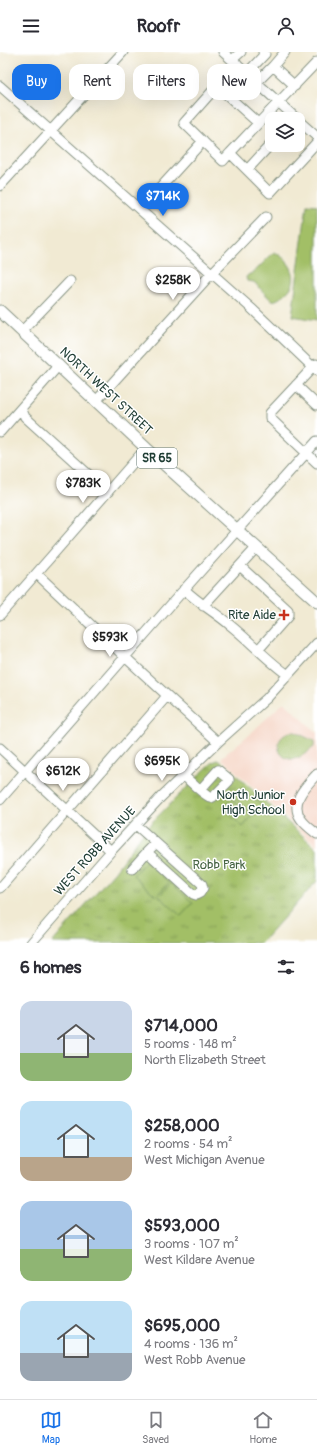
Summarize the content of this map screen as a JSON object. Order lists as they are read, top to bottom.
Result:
{
  "streets": {
    "main road": ["NORTH WEST STREET", "SR 65"],
    "street": ["WEST ROBB AVENUE"]
  },
  "parks": ["Robb Park"],
  "places": {
    "health": ["Rite Aide"],
    "other": ["North Junior High School"]
  },
  "page": {
    "header": "Roofr",
    "chip": [
      "Buy",
      "Rent",
      "Filters",
      "New"
    ],
    "price": [
      "$714K",
      "$258K",
      "$783K",
      "$593K",
      "$695K",
      "$612K"
    ],
    "heading": "6 homes",
    "list": [
      {
        "name": "$714,000",
        "note": "5 rooms · 148 m² · North Elizabeth Street"
      },
      {
        "name": "$258,000",
        "note": "2 rooms · 54 m² · West Michigan Avenue"
      },
      {
        "name": "$593,000",
        "note": "3 rooms · 107 m² · West Kildare Avenue"
      },
      {
        "name": "$695,000",
        "note": "4 rooms · 136 m² · West Robb Avenue"
      }
    ],
    "tabs": ["Map", "Saved", "Home"]
  }
}
